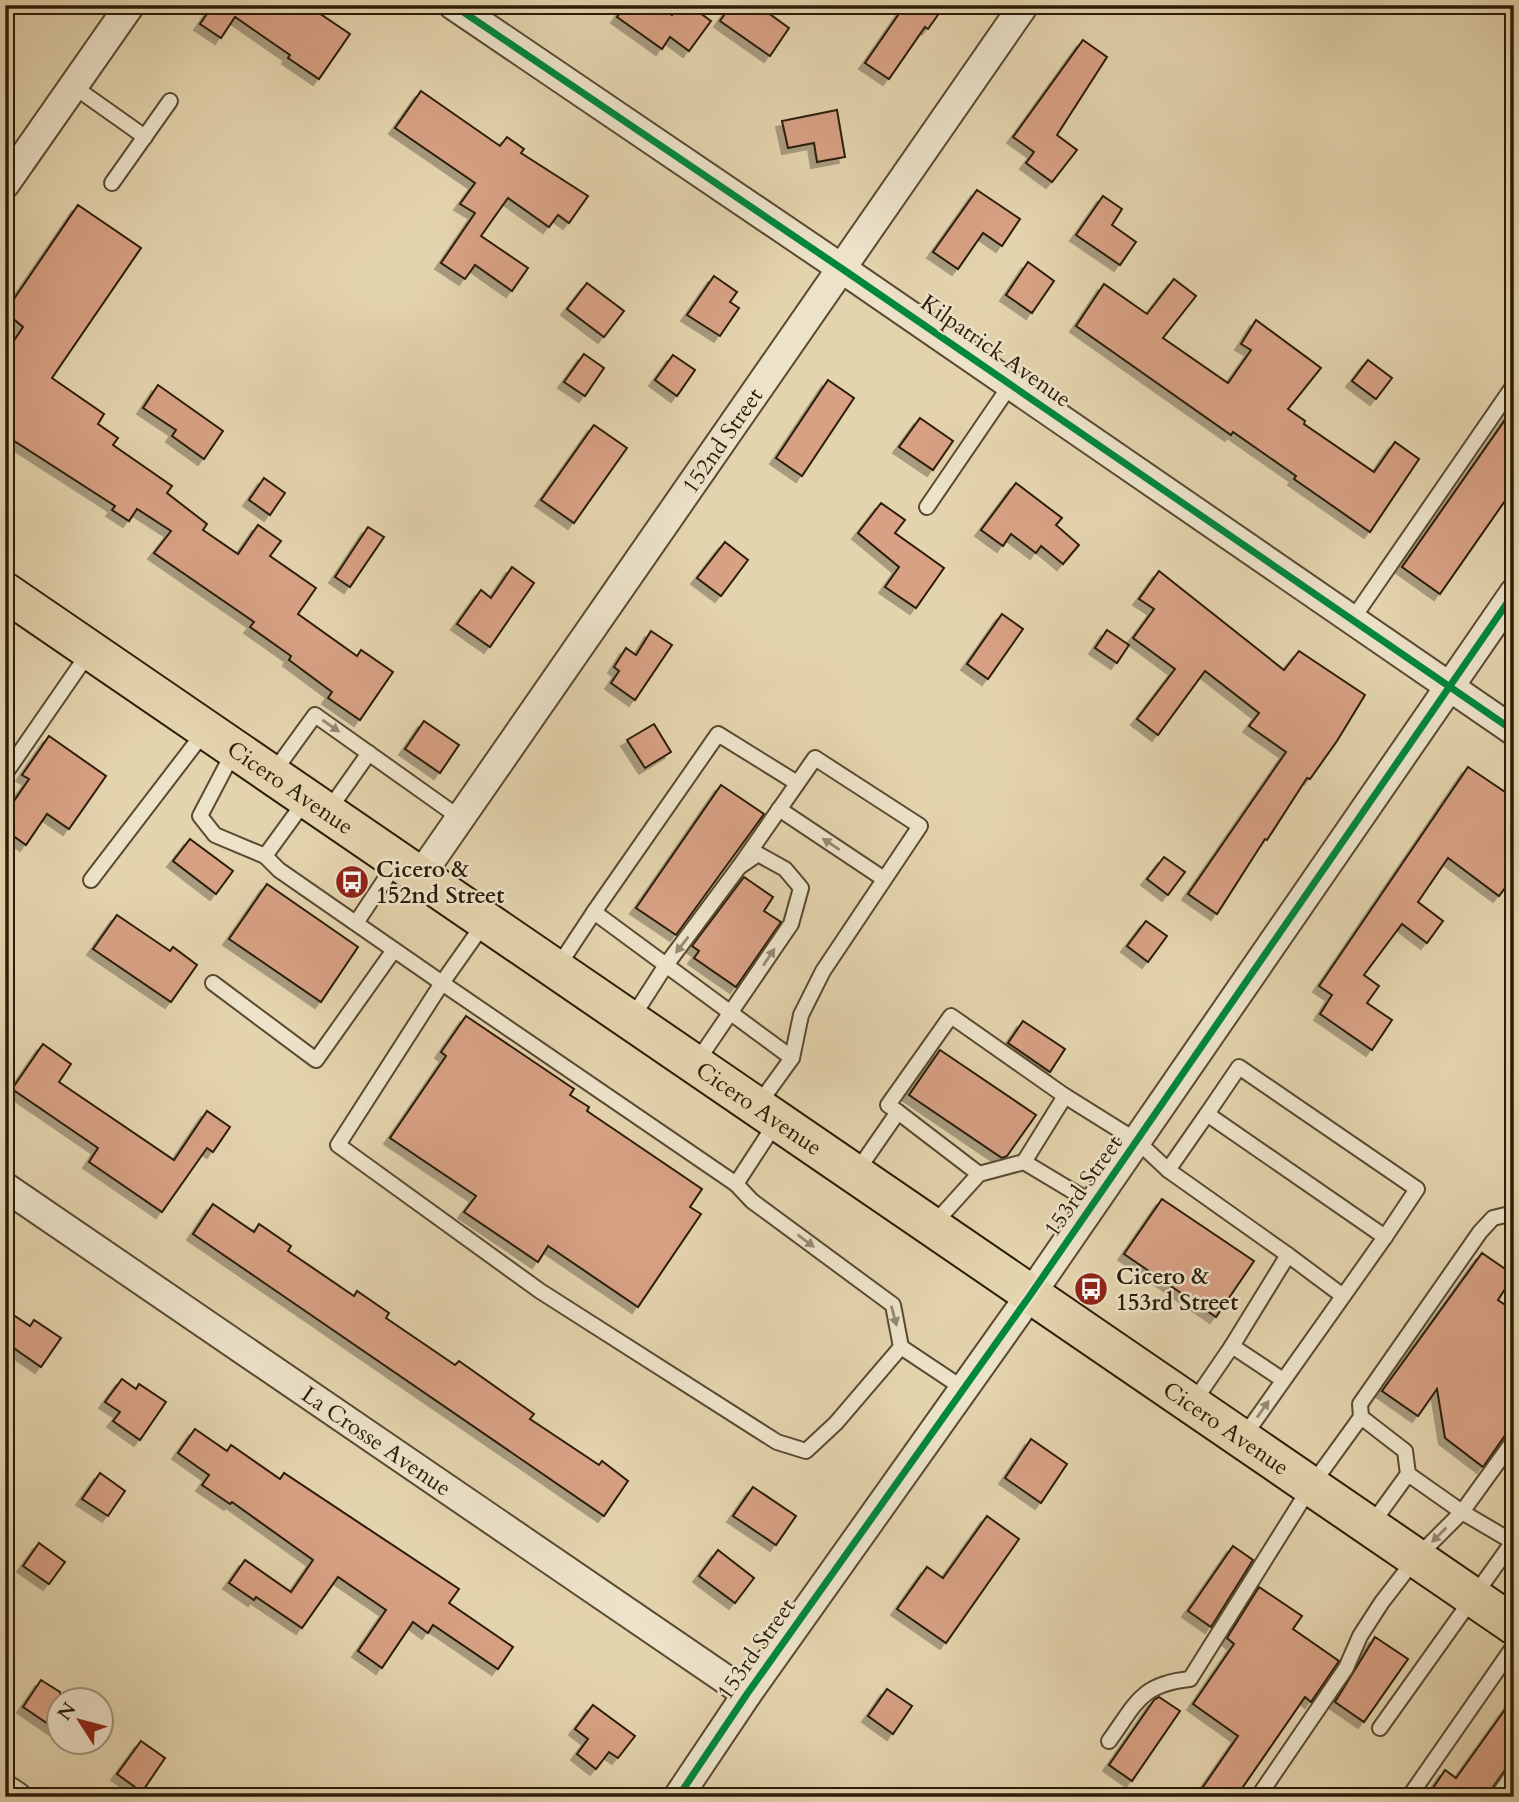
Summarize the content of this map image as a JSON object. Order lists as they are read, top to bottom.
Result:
{
  "streets": {
    "main road": ["Cicero Avenue"],
    "street": [
      "Kilpatrick Avenue",
      "152nd Street",
      "153rd Street",
      "La Crosse Avenue"
    ]
  },
  "crossings": [
    ["Kilpatrick Avenue", "152nd Street"],
    ["Kilpatrick Avenue", "153rd Street"],
    ["152nd Street", "Cicero Avenue"],
    ["Cicero Avenue", "153rd Street"],
    ["153rd Street", "La Crosse Avenue"]
  ],
  "places": {
    "bus stop": ["Cicero & 152nd Street", "Cicero & 153rd Street"]
  },
  "north": "top left"
}
